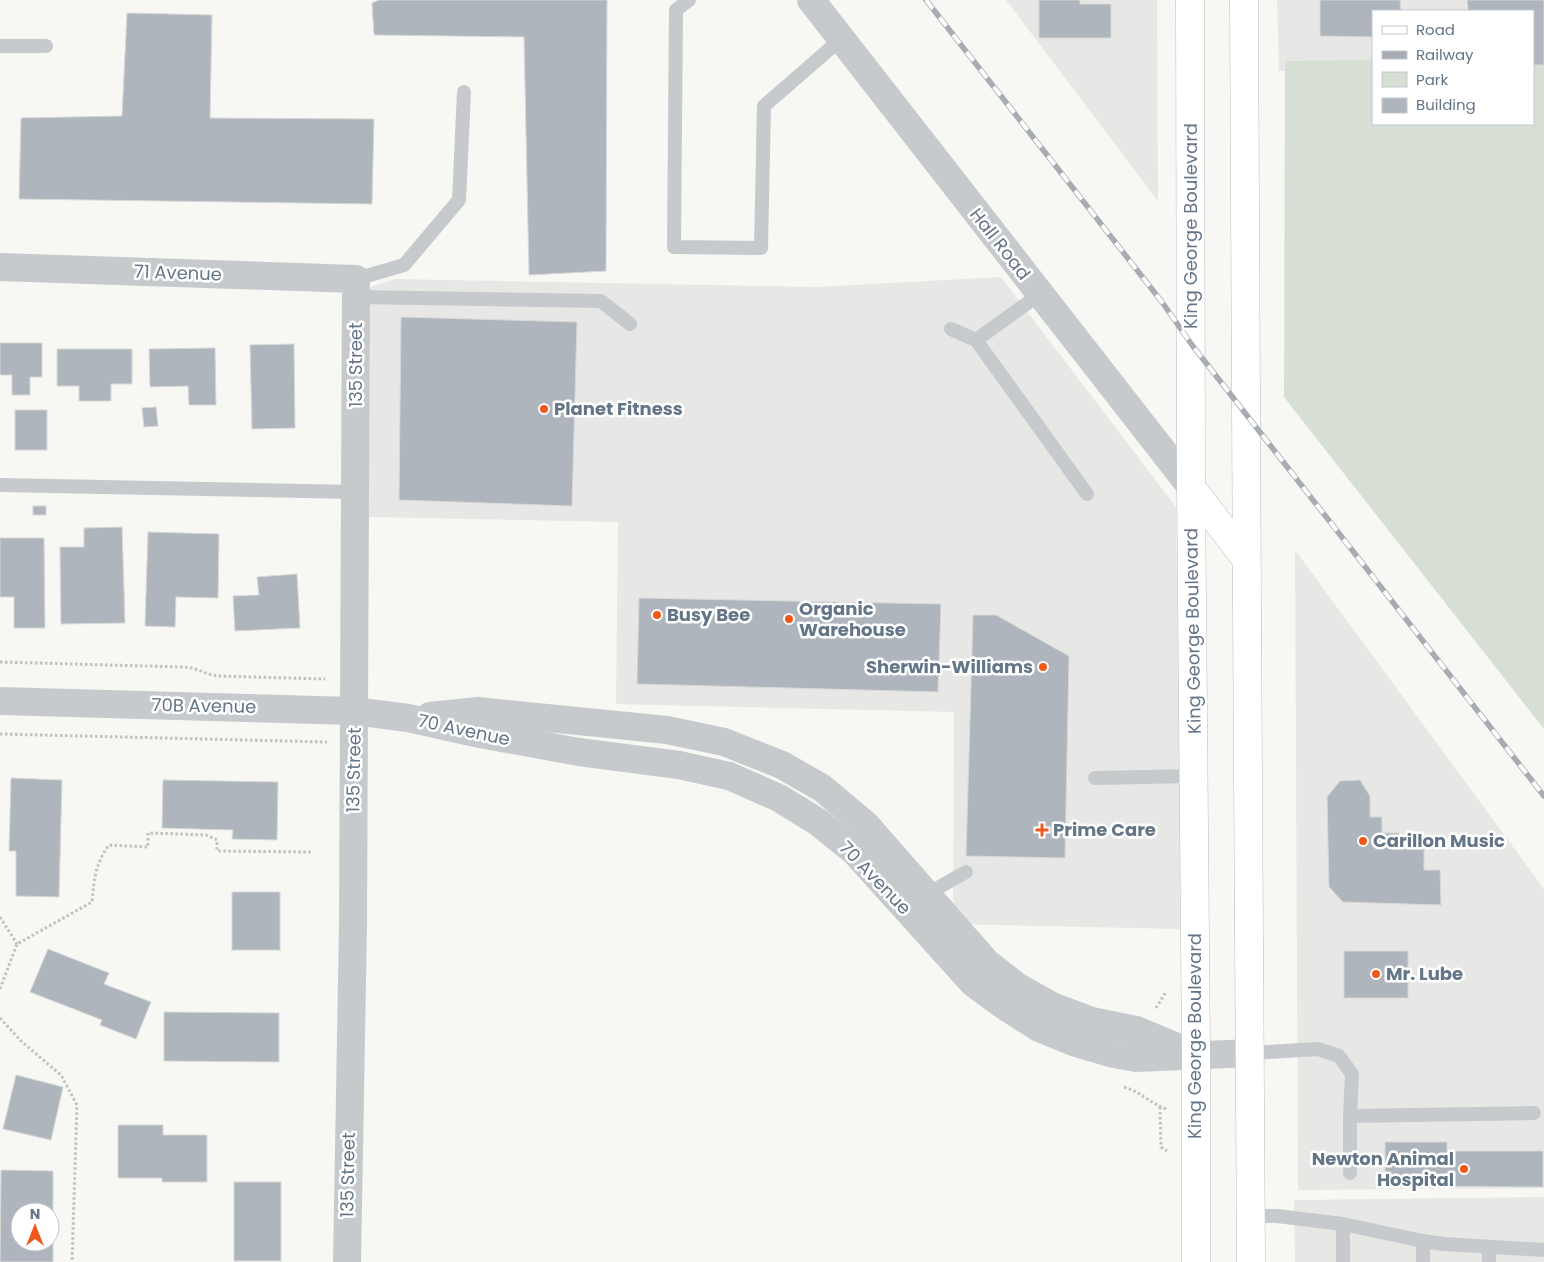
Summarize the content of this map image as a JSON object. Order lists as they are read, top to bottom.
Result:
{
  "streets": {
    "main road": ["King George Boulevard"],
    "street": [
      "Hall Road",
      "71 Avenue",
      "135 Street",
      "70B Avenue",
      "70 Avenue"
    ]
  },
  "crossings": [
    ["King George Boulevard", "Hall Road"],
    ["King George Boulevard", "70 Avenue"],
    ["71 Avenue", "135 Street"],
    ["135 Street", "70B Avenue"],
    ["70B Avenue", "70 Avenue"]
  ],
  "places": {
    "other": [
      "Planet Fitness",
      "Busy Bee",
      "Organic Warehouse",
      "Sherwin-Williams",
      "Carillon Music",
      "Mr. Lube",
      "Newton Animal Hospital"
    ],
    "health": ["Prime Care"]
  },
  "legend": [
    "Road",
    "Railway",
    "Park",
    "Building"
  ],
  "north": "top"
}
